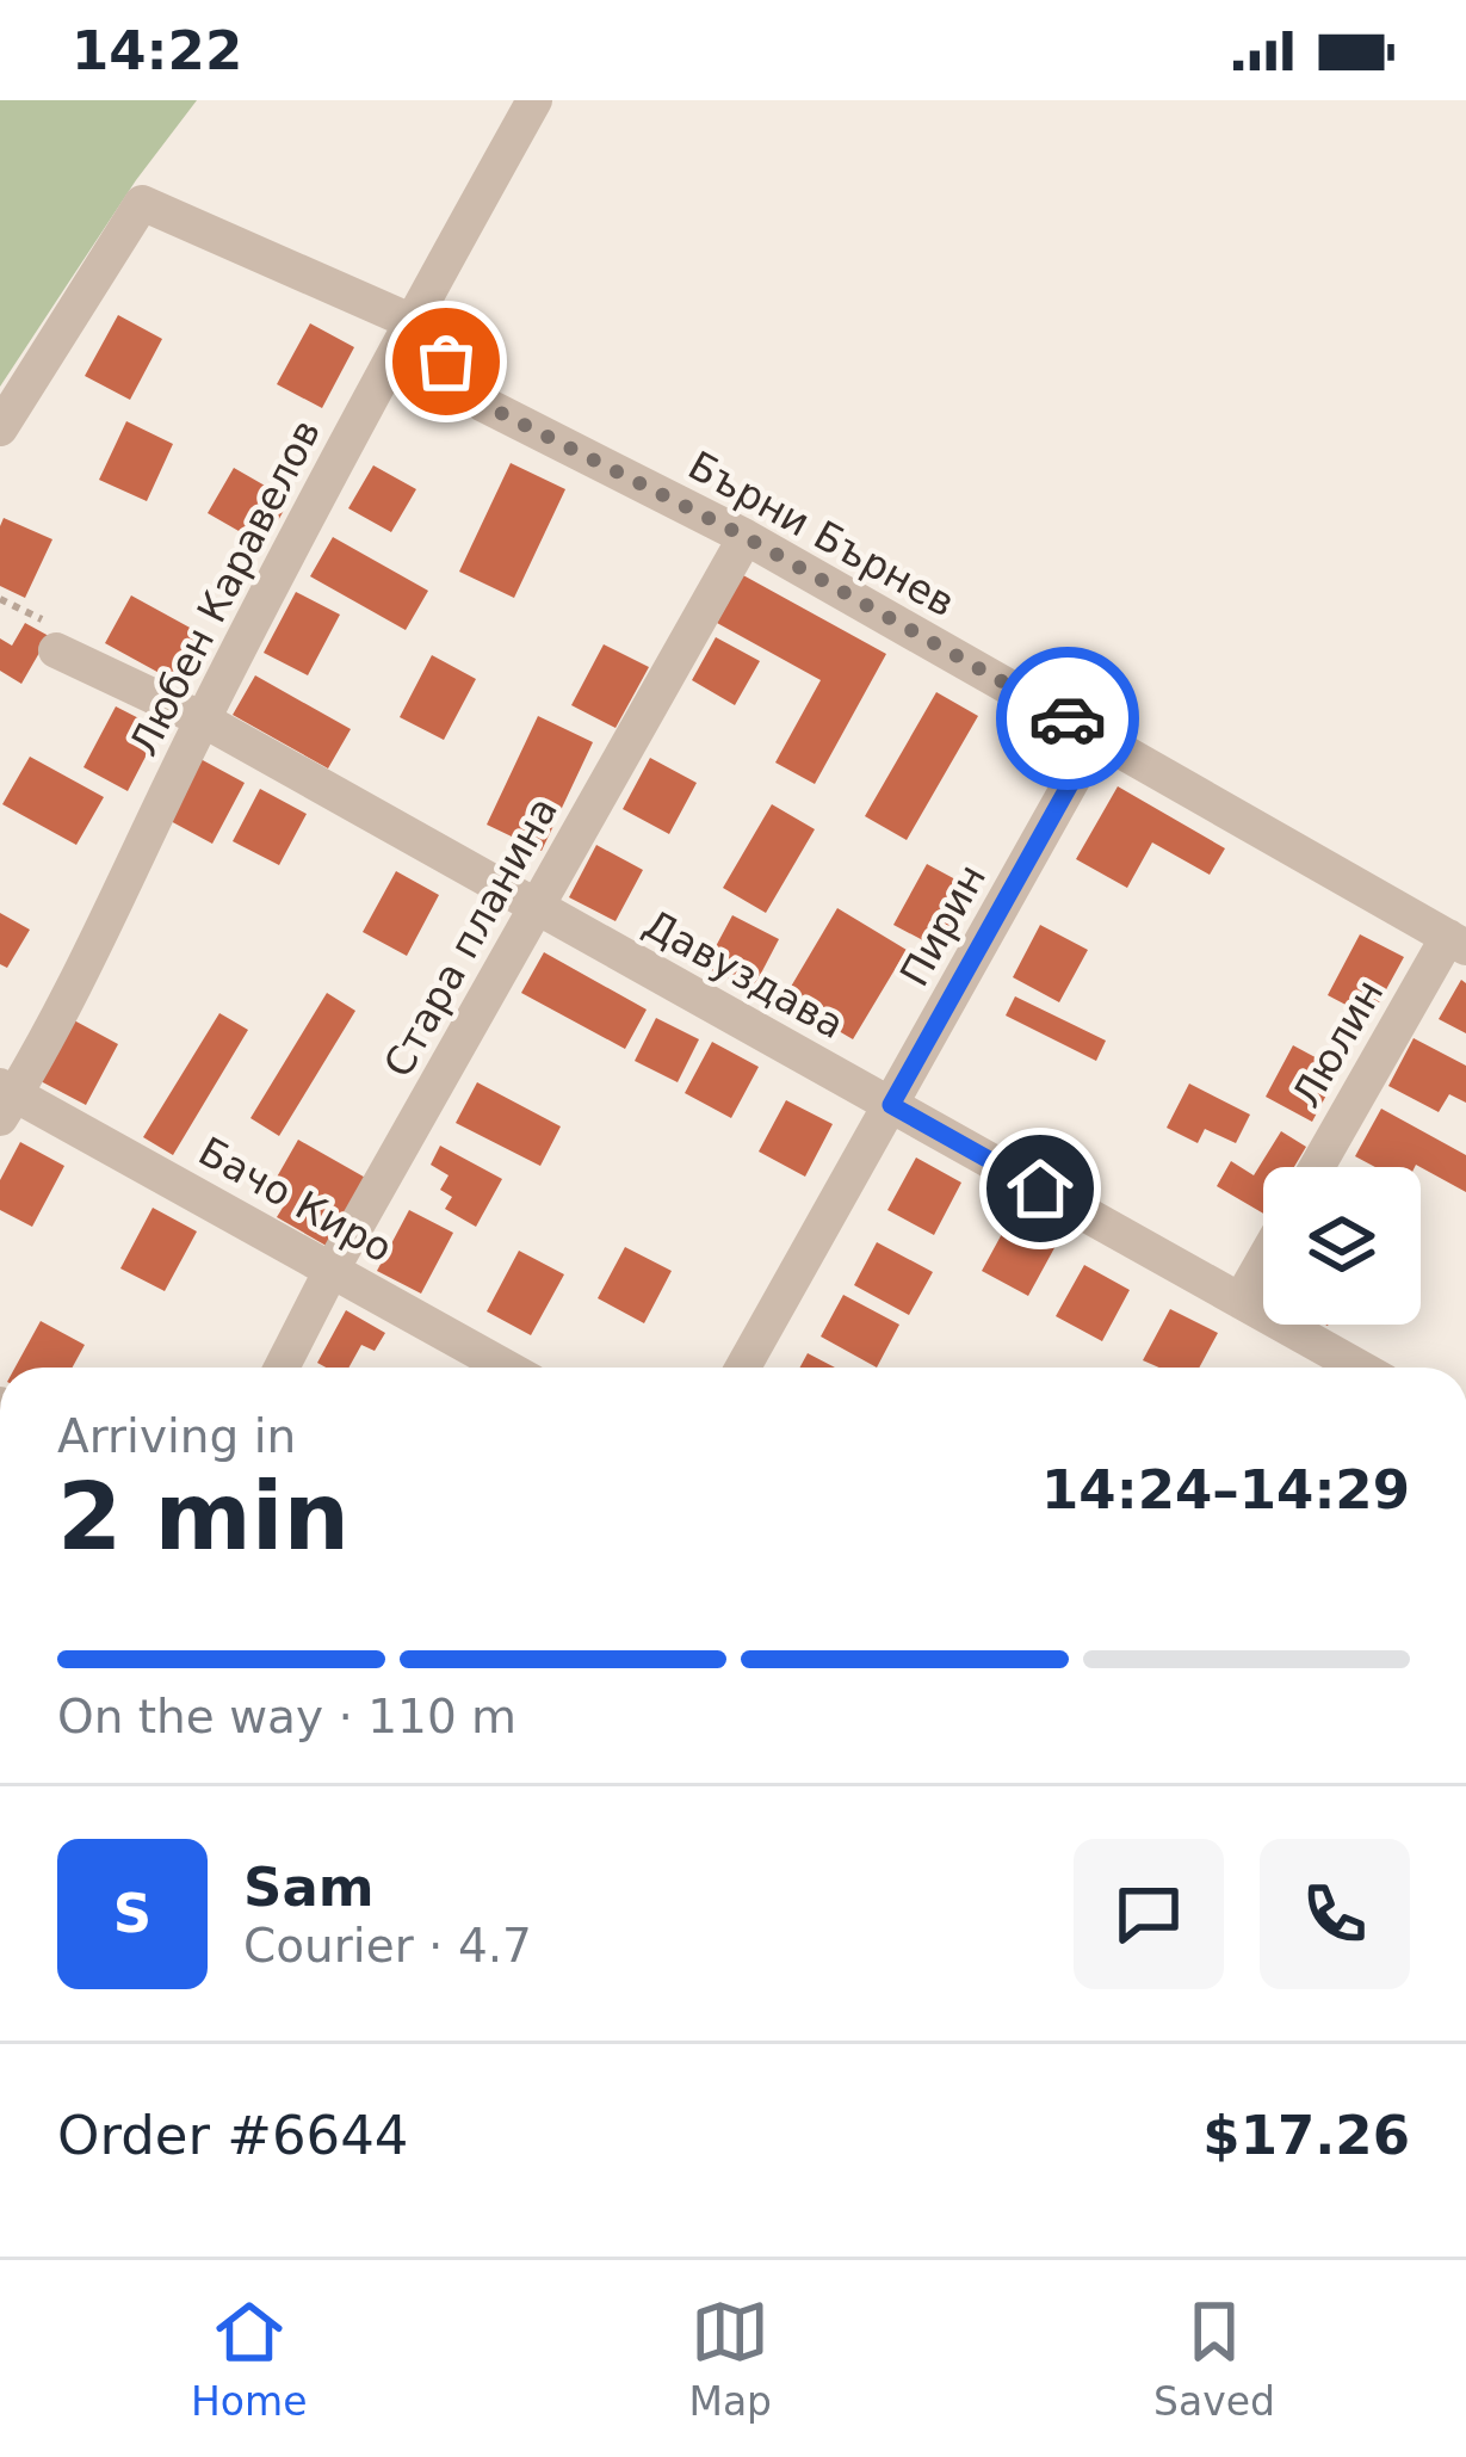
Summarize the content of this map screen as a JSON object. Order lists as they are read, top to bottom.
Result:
{
  "streets": {
    "street": [
      "Бърни Бърнев",
      "Любен Каравелов",
      "Пирин",
      "Стара планина",
      "Давуздава",
      "Люлин",
      "Бачо Киро"
    ]
  },
  "crossings": [
    ["Бърни Бърнев", "Любен Каравелов"],
    ["Бърни Бърнев", "Пирин"],
    ["Бърни Бърнев", "Стара планина"],
    ["Бърни Бърнев", "Люлин"],
    ["Любен Каравелов", "Давуздава"],
    ["Любен Каравелов", "Бачо Киро"],
    ["Пирин", "Давуздава"],
    ["Стара планина", "Давуздава"],
    ["Стара планина", "Бачо Киро"]
  ],
  "page": {
    "status": "14:22",
    "heading": ["2 min", "Arriving in", "14:24–14:29"],
    "panel": [
      "Sam",
      "Courier · 4.7",
      "Order #6644",
      "$17.26"
    ],
    "bar": "On the way · 110 m",
    "round": "S",
    "tabs": ["Home", "Map", "Saved"]
  }
}
